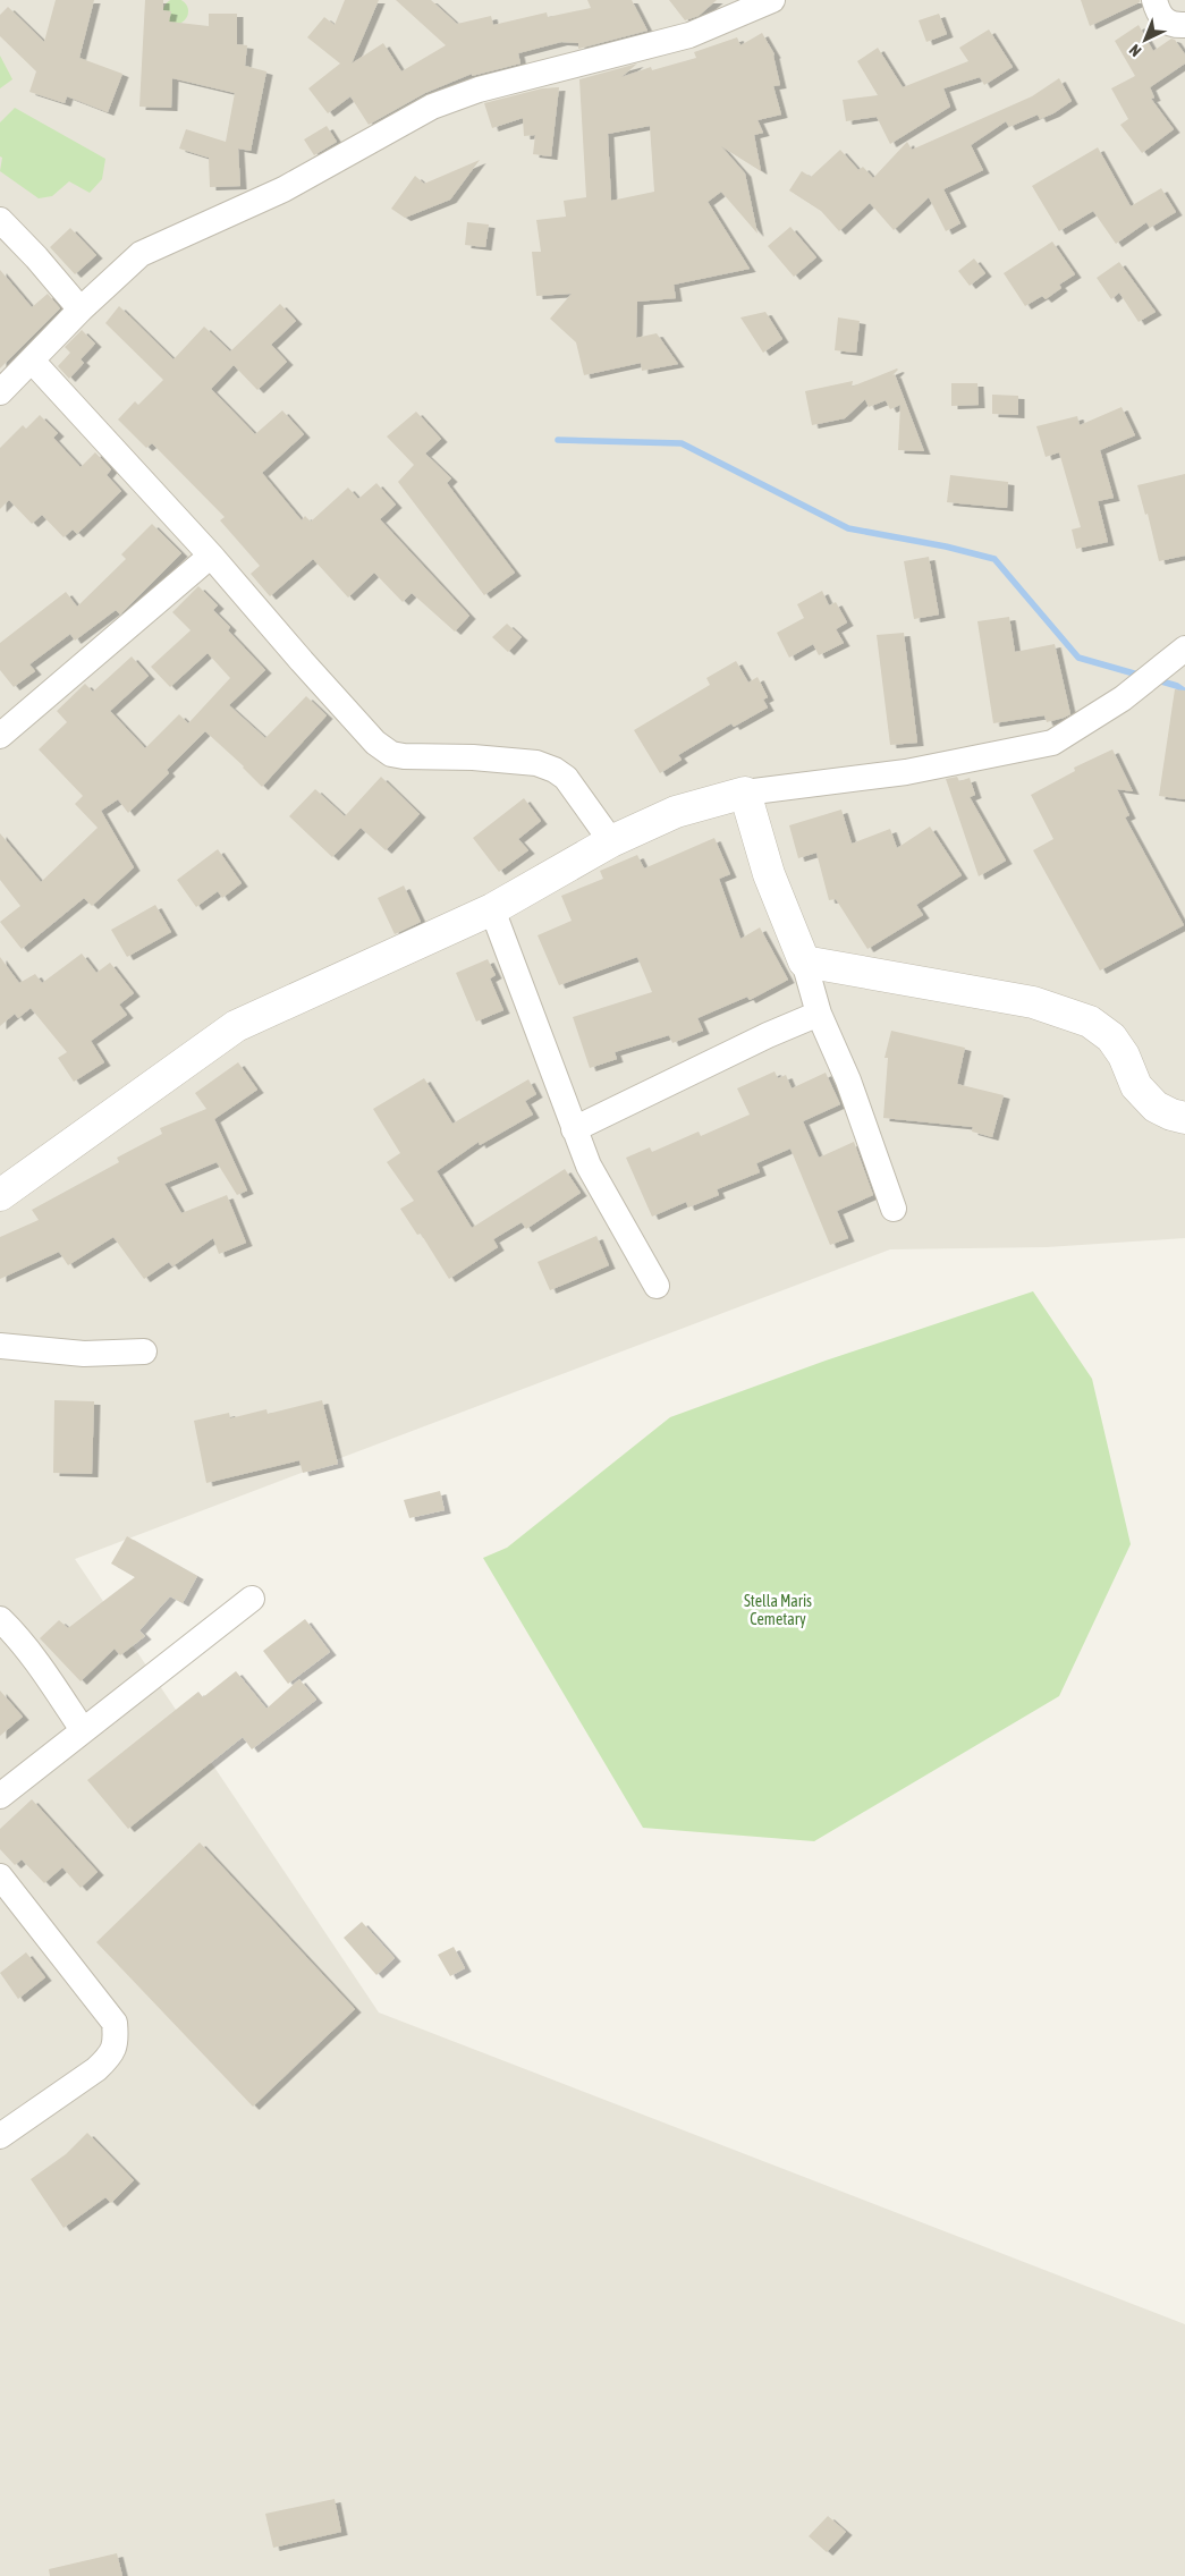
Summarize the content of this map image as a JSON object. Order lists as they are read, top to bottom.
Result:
{
  "parks": ["Stella Maris Cemetary"],
  "north": "bottom left"
}
